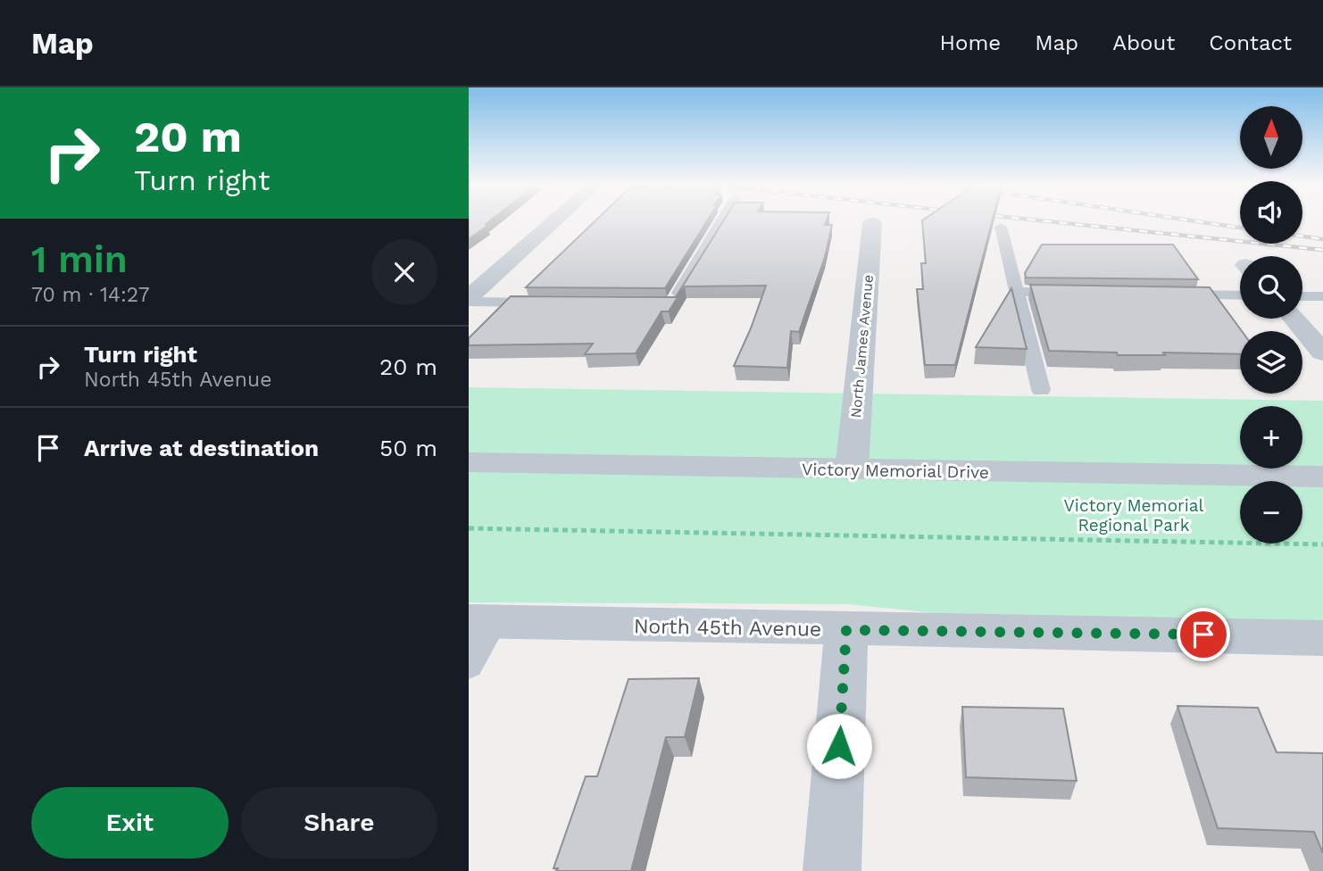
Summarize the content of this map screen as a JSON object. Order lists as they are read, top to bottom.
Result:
{
  "streets": {
    "street": ["North James Avenue", "Victory Memorial Drive", "North 45th Avenue"]
  },
  "crossings": [
    ["North James Avenue", "Victory Memorial Drive"]
  ],
  "parks": ["Victory Memorial Regional Park"],
  "north": "top",
  "page": {
    "header": "Map",
    "nav": [
      "Home",
      "Map",
      "About",
      "Contact"
    ],
    "turn": ["20 m", "Turn right"],
    "map_buttons": ["+", "−"],
    "heading": ["1 min", "70 m · 14:27"],
    "list": [
      {
        "name": "Turn right",
        "note": "North 45th Avenue",
        "value": "20 m"
      },
      {
        "name": "Arrive at destination",
        "value": "50 m"
      }
    ],
    "buttons": ["Exit", "Share"]
  }
}
